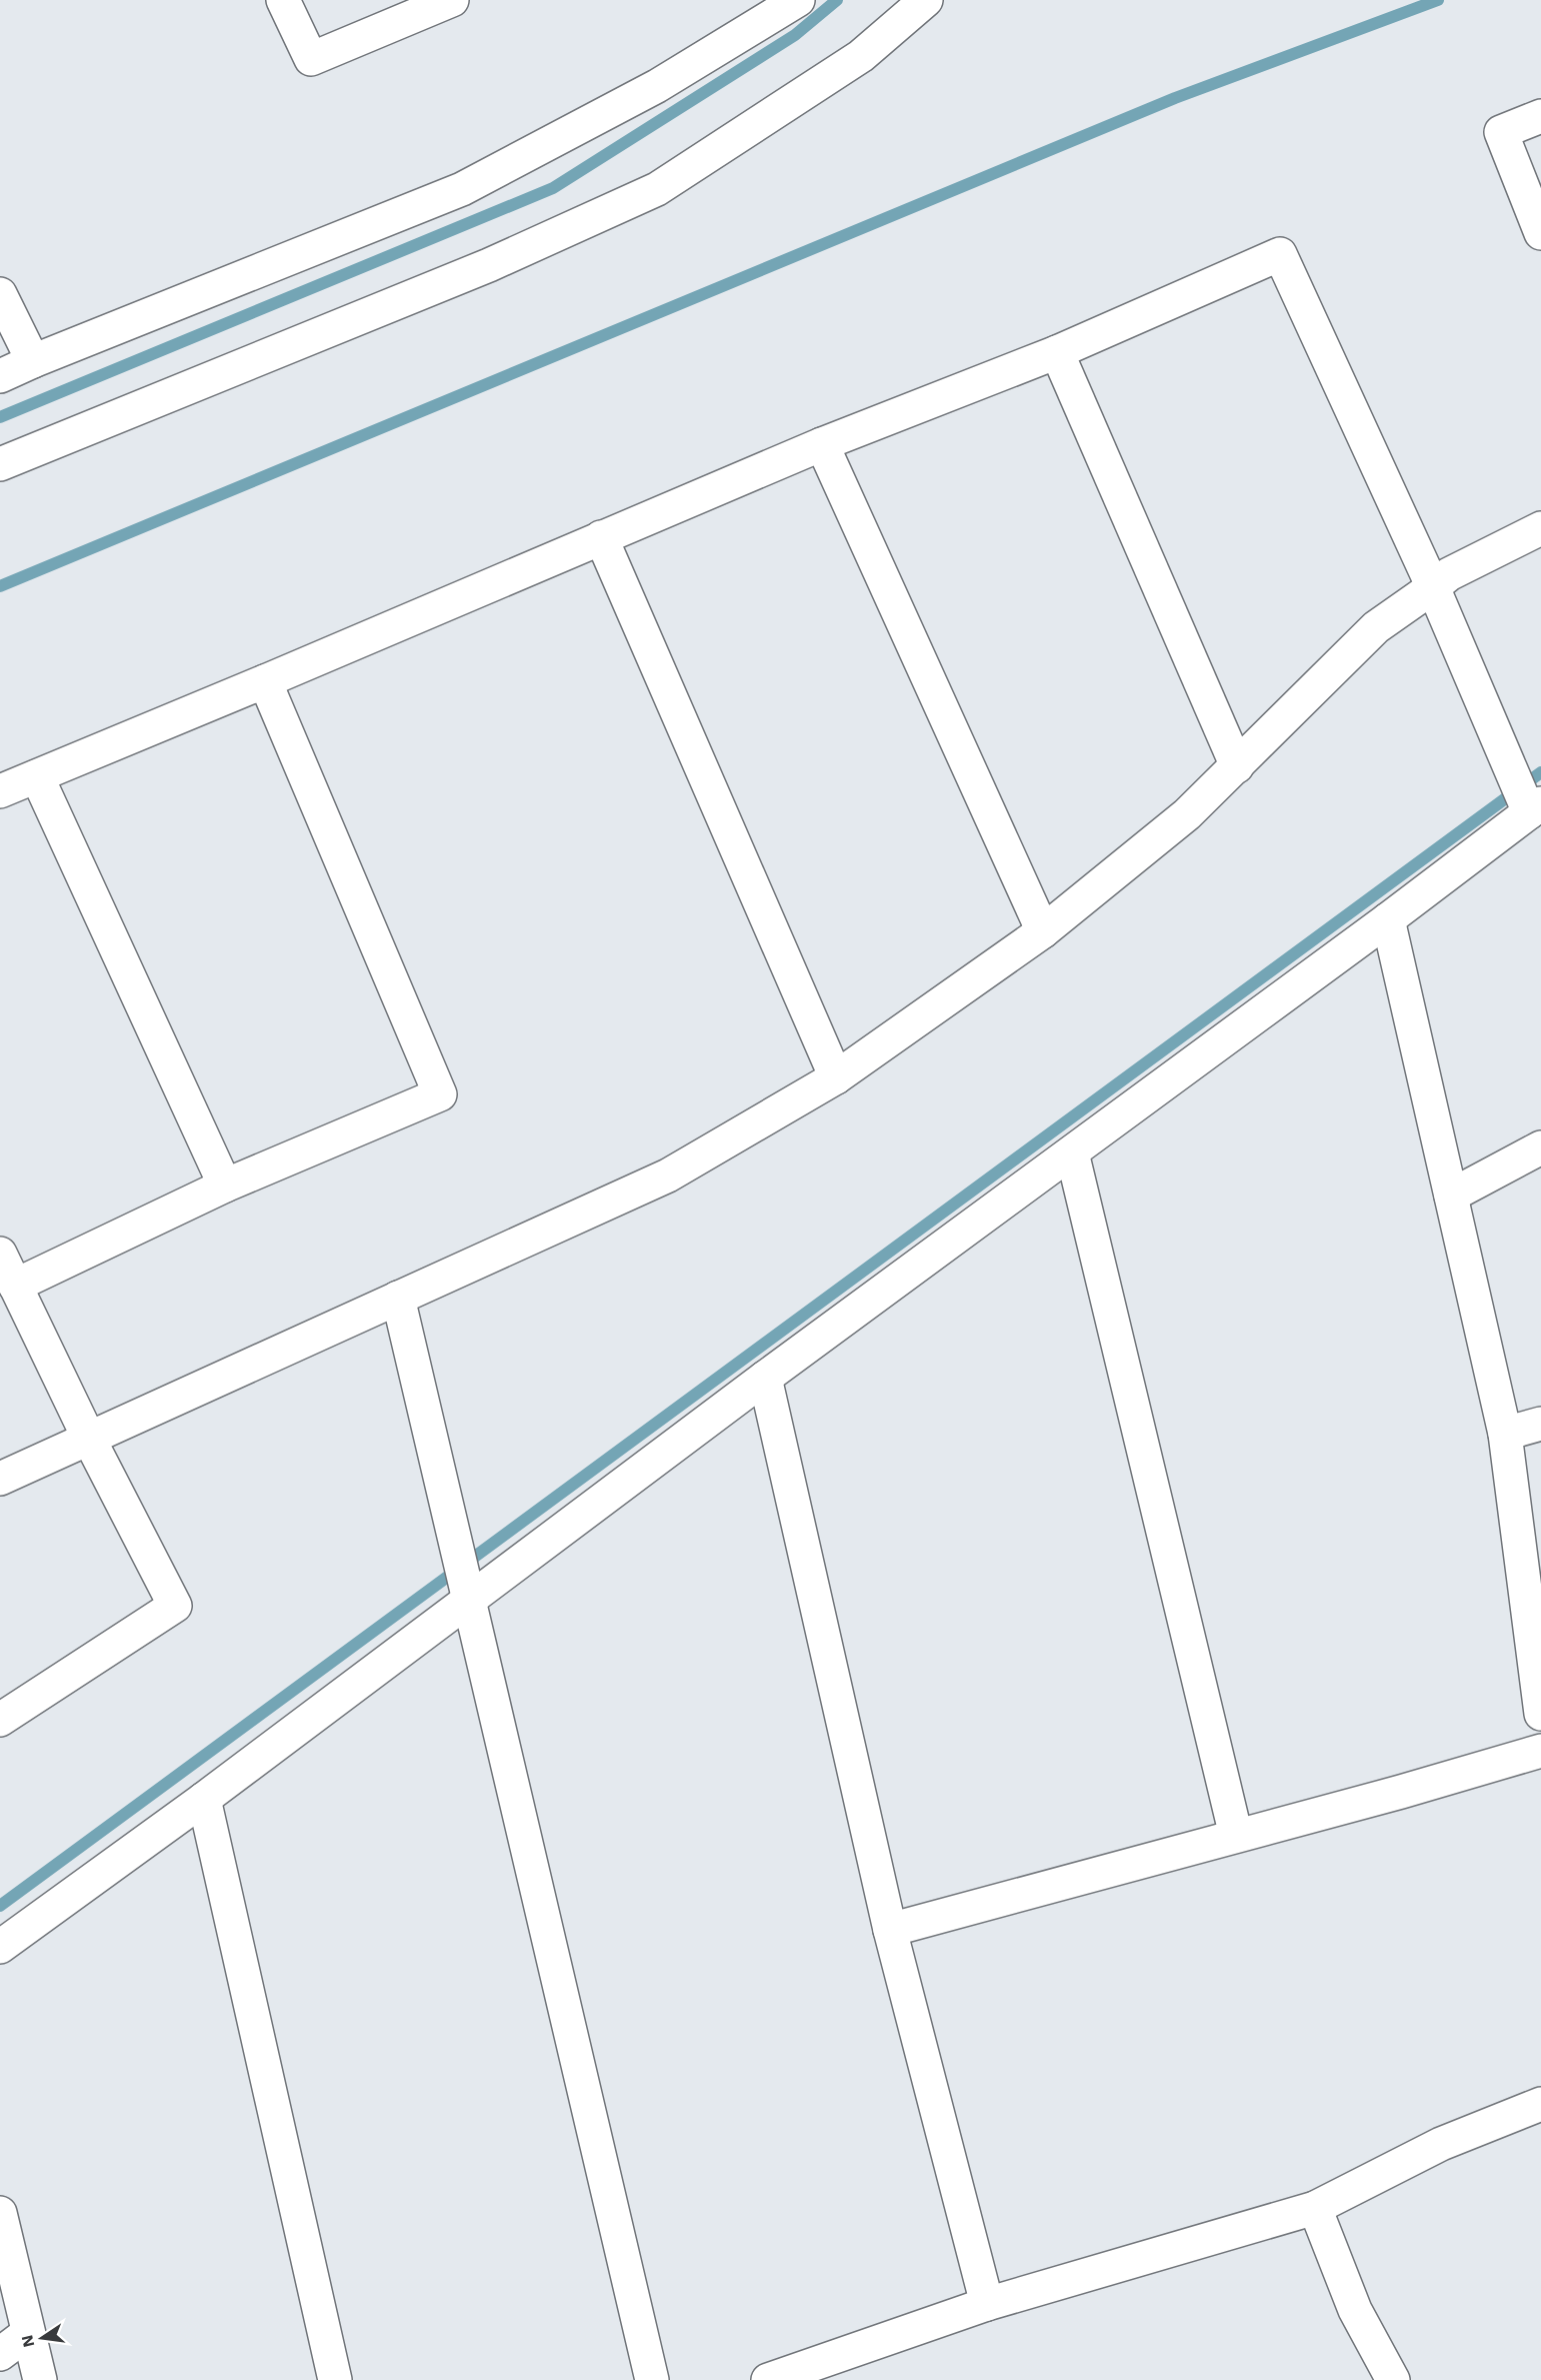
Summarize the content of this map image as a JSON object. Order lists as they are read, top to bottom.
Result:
{
  "north": "left"
}
